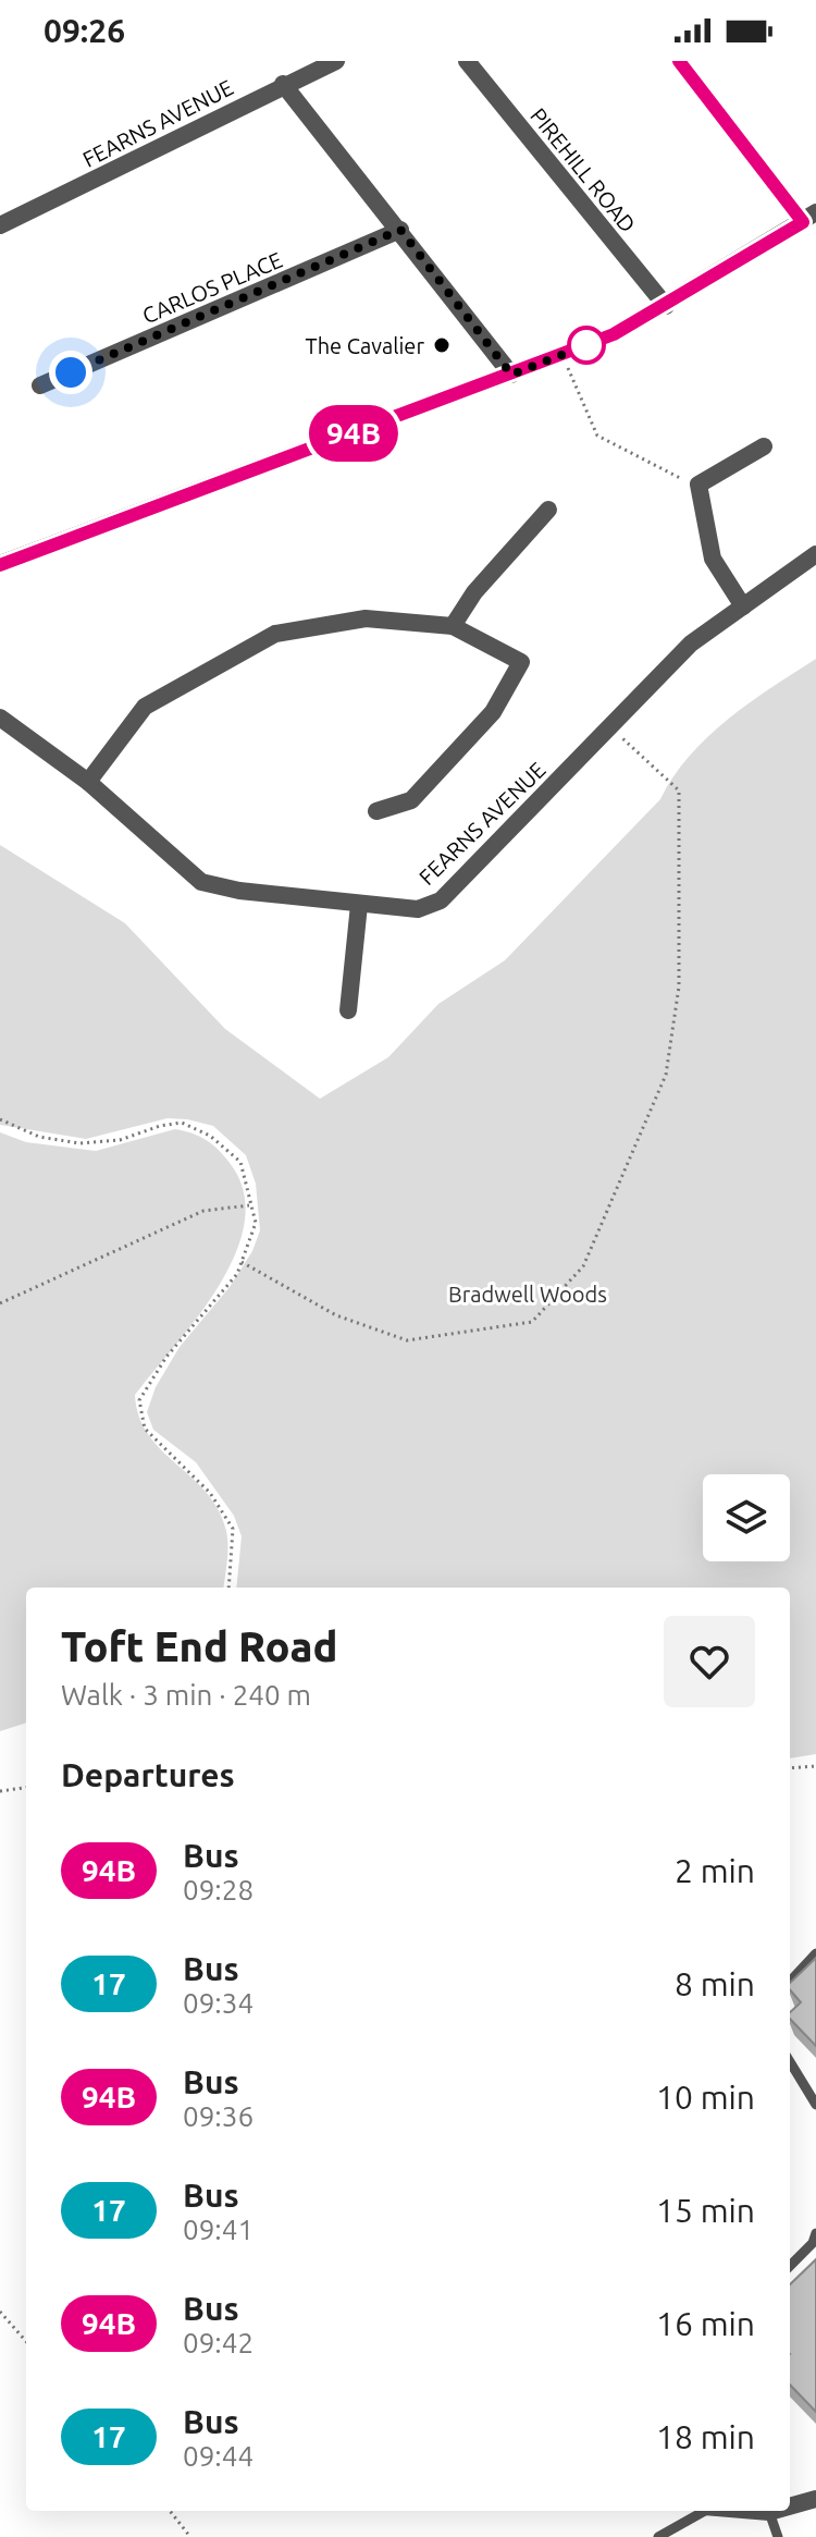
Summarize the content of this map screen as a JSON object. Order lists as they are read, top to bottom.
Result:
{
  "streets": {
    "street": ["FEARNS AVENUE", "PIREHILL ROAD", "CARLOS PLACE"]
  },
  "parks": ["Bradwell Woods"],
  "places": ["The Cavalier"],
  "lines": ["bus line 94B"],
  "page": {
    "status": "09:26",
    "on_map": "94B",
    "heading": [
      ["Toft End Road", "Walk · 3 min · 240 m"],
      "Departures"
    ],
    "list": [
      {
        "mark": "94B",
        "name": "Bus",
        "note": "09:28",
        "value": "2 min"
      },
      {
        "mark": "17",
        "name": "Bus",
        "note": "09:34",
        "value": "8 min"
      },
      {
        "mark": "94B",
        "name": "Bus",
        "note": "09:36",
        "value": "10 min"
      },
      {
        "mark": "17",
        "name": "Bus",
        "note": "09:41",
        "value": "15 min"
      },
      {
        "mark": "94B",
        "name": "Bus",
        "note": "09:42",
        "value": "16 min"
      },
      {
        "mark": "17",
        "name": "Bus",
        "note": "09:44",
        "value": "18 min"
      }
    ]
  }
}
